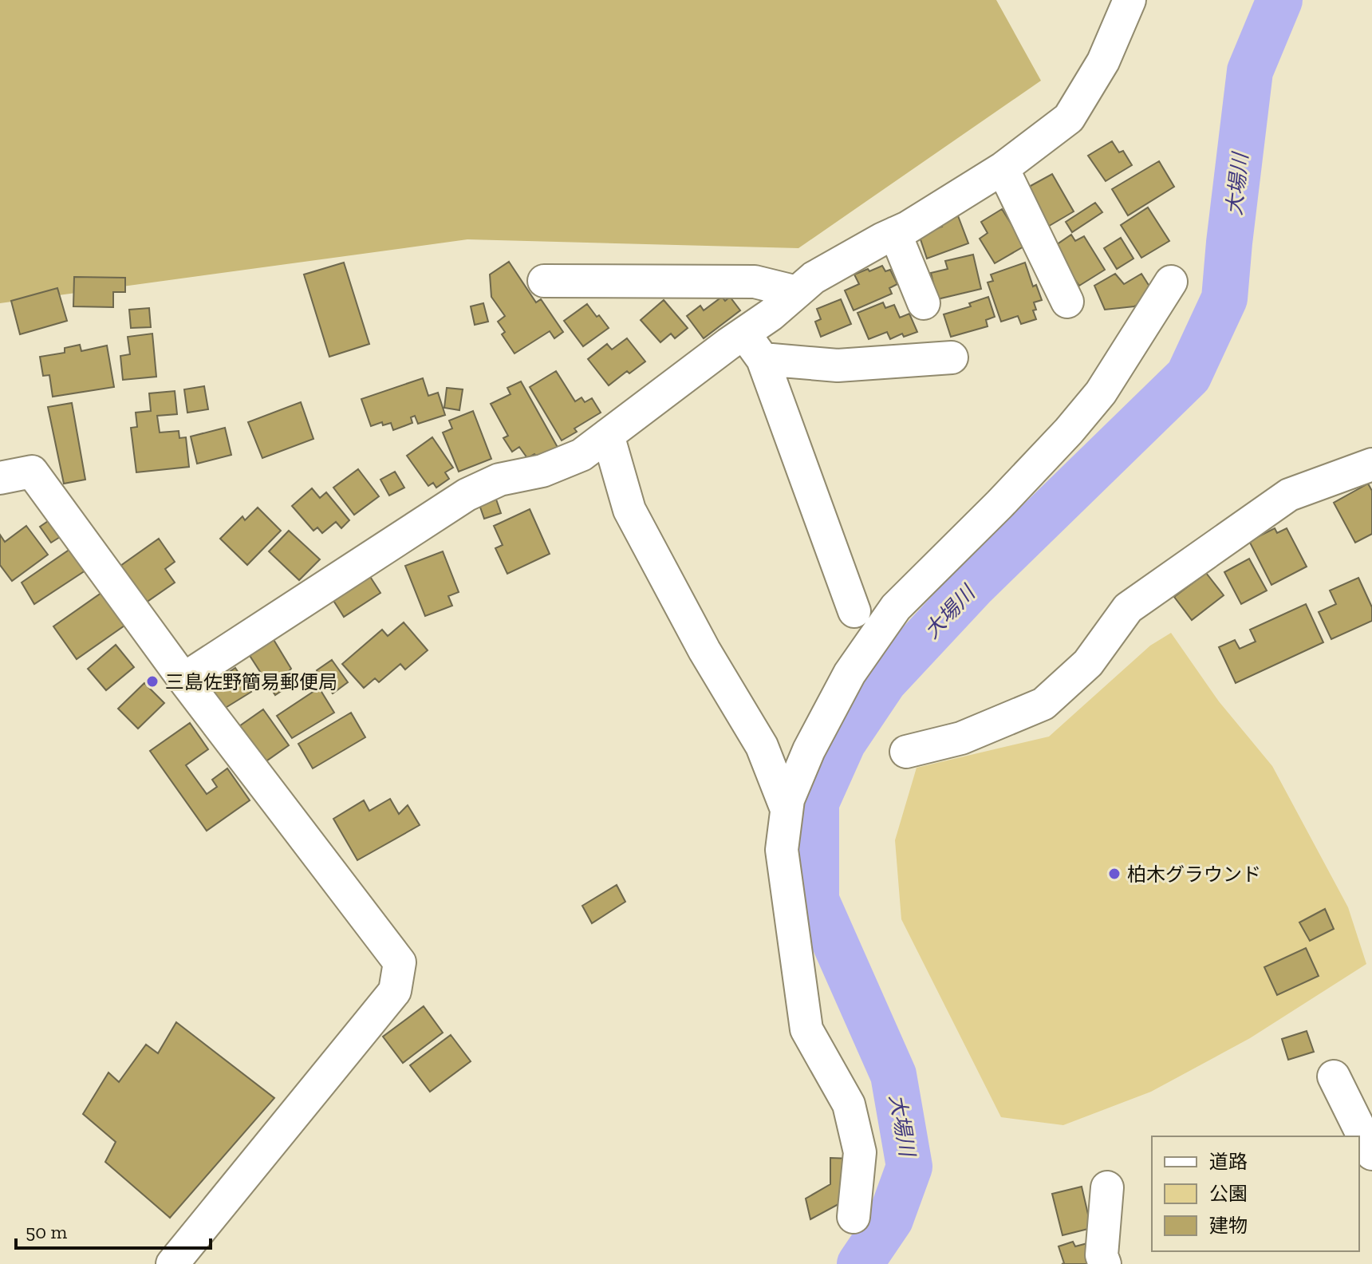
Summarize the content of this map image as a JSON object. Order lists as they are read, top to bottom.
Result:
{
  "water": ["大場川"],
  "places": ["三島佐野簡易郵便局", "柏木グラウンド"],
  "legend": ["道路", "公園", "建物"],
  "scale_bar": "50 m"
}
